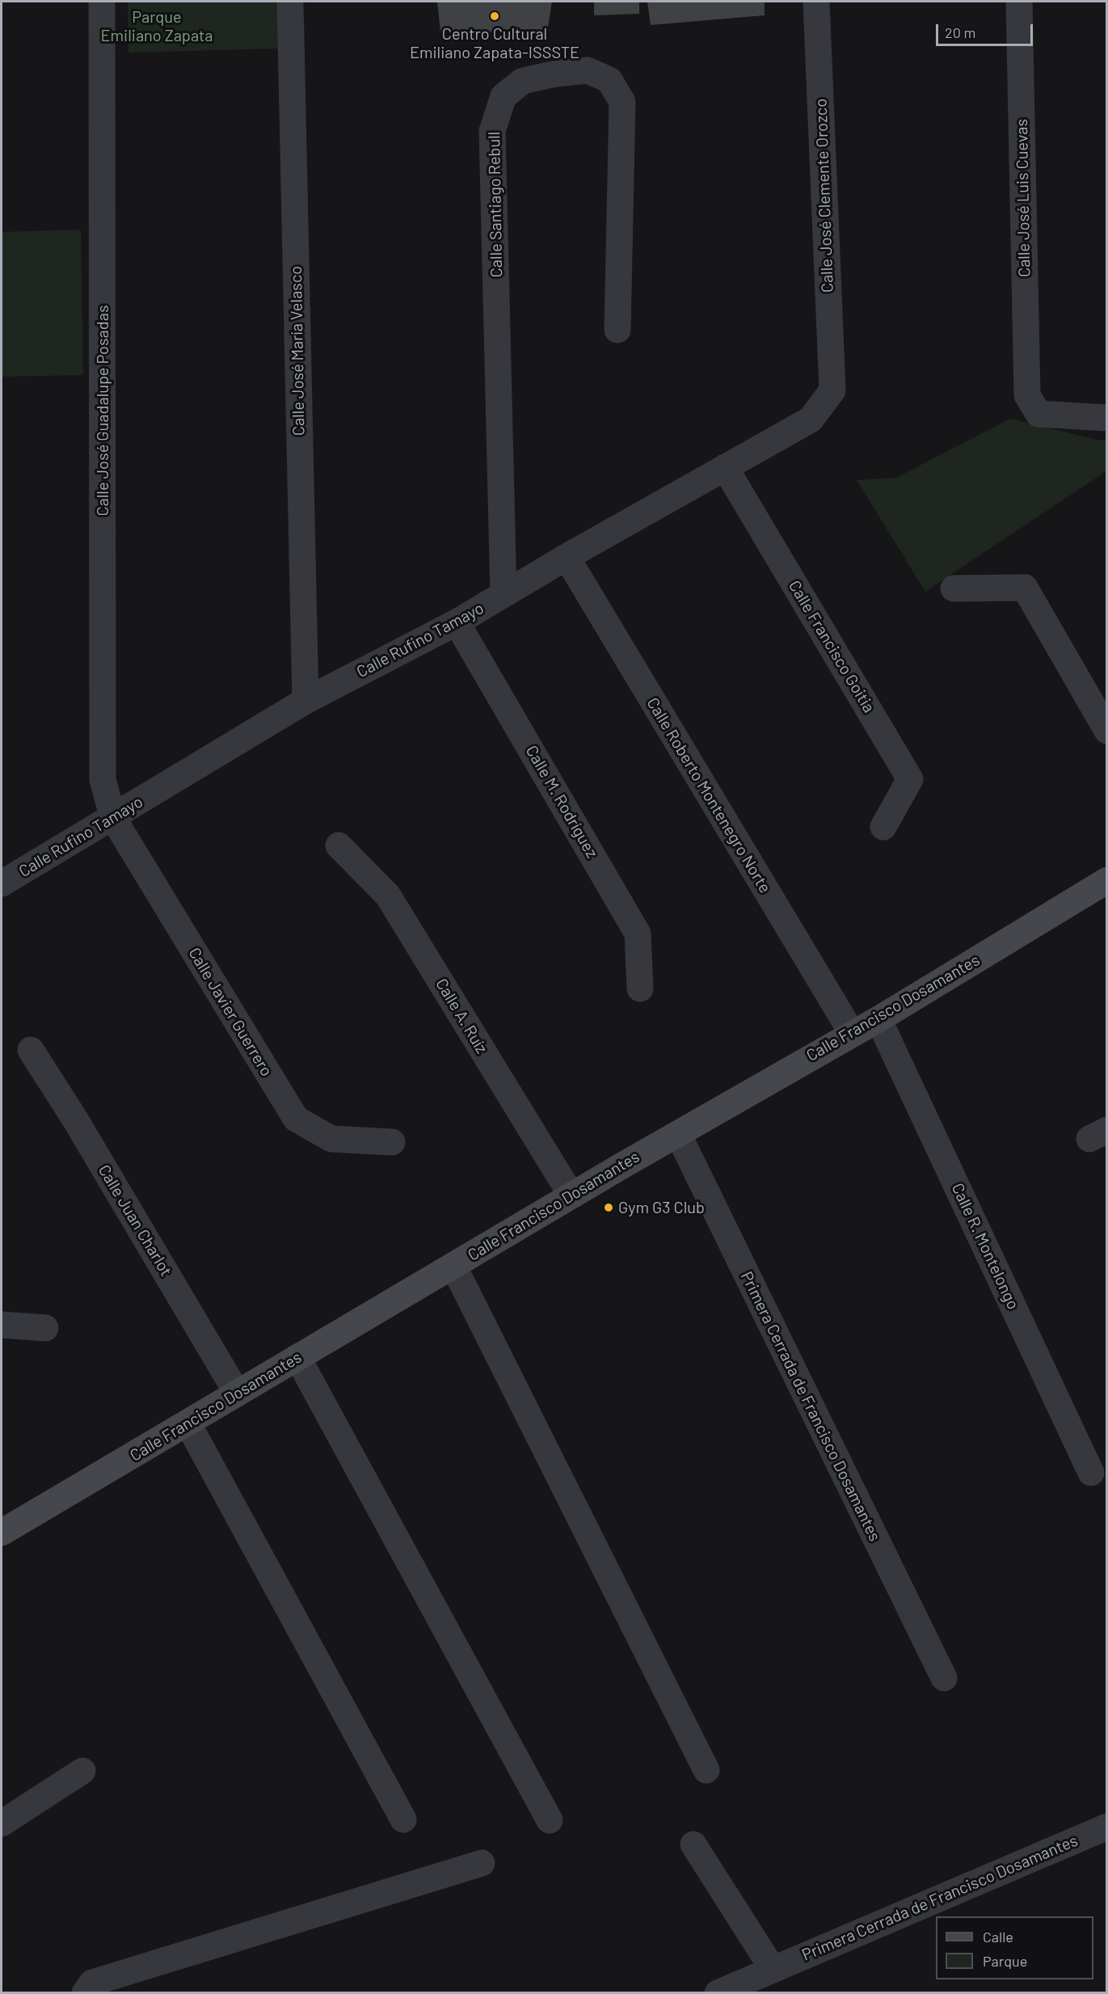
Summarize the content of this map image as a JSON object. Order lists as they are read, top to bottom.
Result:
{
  "streets": {
    "street": [
      "Calle José Clemente Orozco",
      "Calle José Luis Cuevas",
      "Calle Santiago Rebull",
      "Calle José María Velasco",
      "Calle José Guadalupe Posadas",
      "Calle Rufino Tamayo",
      "Calle Francisco Goitia",
      "Calle Roberto Montenegro Norte",
      "Calle M. Rodríguez",
      "Calle Francisco Dosamantes",
      "Calle Javier Guerrero",
      "Calle A. Ruíz",
      "Calle Juan Charlot",
      "Calle R. Montelongo",
      "Primera Cerrada de Francisco Dosamantes"
    ]
  },
  "crossings": [
    ["Calle José Clemente Orozco", "Calle Rufino Tamayo"],
    ["Calle Santiago Rebull", "Calle Rufino Tamayo"],
    ["Calle José María Velasco", "Calle Rufino Tamayo"],
    ["Calle José Guadalupe Posadas", "Calle Rufino Tamayo"],
    ["Calle José Guadalupe Posadas", "Calle Javier Guerrero"],
    ["Calle Rufino Tamayo", "Calle Francisco Goitia"],
    ["Calle Rufino Tamayo", "Calle Roberto Montenegro Norte"],
    ["Calle Rufino Tamayo", "Calle M. Rodríguez"],
    ["Calle Rufino Tamayo", "Calle Javier Guerrero"],
    ["Calle Roberto Montenegro Norte", "Calle Francisco Dosamantes"],
    ["Calle Francisco Dosamantes", "Calle A. Ruíz"],
    ["Calle Francisco Dosamantes", "Calle Juan Charlot"],
    ["Calle Francisco Dosamantes", "Calle R. Montelongo"],
    ["Calle Francisco Dosamantes", "Primera Cerrada de Francisco Dosamantes"]
  ],
  "parks": ["Parque Emiliano Zapata"],
  "places": ["Centro Cultural Emiliano Zapata-ISSSTE", "Gym G3 Club"],
  "legend": ["Calle", "Parque"],
  "scale_bar": "20 m"
}
